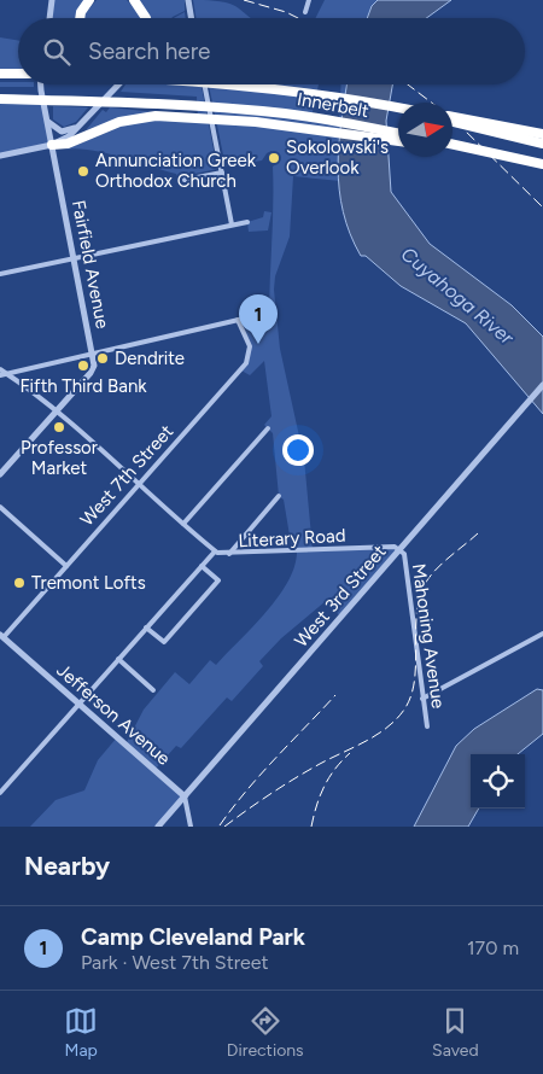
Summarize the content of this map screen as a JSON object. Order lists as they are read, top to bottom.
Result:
{
  "streets": {
    "highway": ["Innerbelt"],
    "street": [
      "Fairfield Avenue",
      "West 7th Street",
      "Literary Road",
      "West 3rd Street",
      "Mahoning Avenue",
      "Jefferson Avenue"
    ]
  },
  "crossings": [
    ["West 7th Street", "Literary Road"],
    ["West 7th Street", "Jefferson Avenue"],
    ["Literary Road", "West 3rd Street"],
    ["Literary Road", "Mahoning Avenue"],
    ["West 3rd Street", "Mahoning Avenue"],
    ["West 3rd Street", "Jefferson Avenue"]
  ],
  "water": ["Cuyahoga River"],
  "places": [
    "Sokolowski's Overlook",
    "Annunciation Greek Orthodox Church",
    "Dendrite",
    "Fifth Third Bank",
    "Professor Market",
    "Tremont Lofts"
  ],
  "north": "right",
  "page": {
    "search": "Search here",
    "pins": "1",
    "heading": "Nearby",
    "list": [
      {
        "mark": "1",
        "name": "Camp Cleveland Park",
        "note": "Park · West 7th Street",
        "value": "170 m"
      }
    ],
    "nav": ["Map", "Directions", "Saved"]
  }
}
